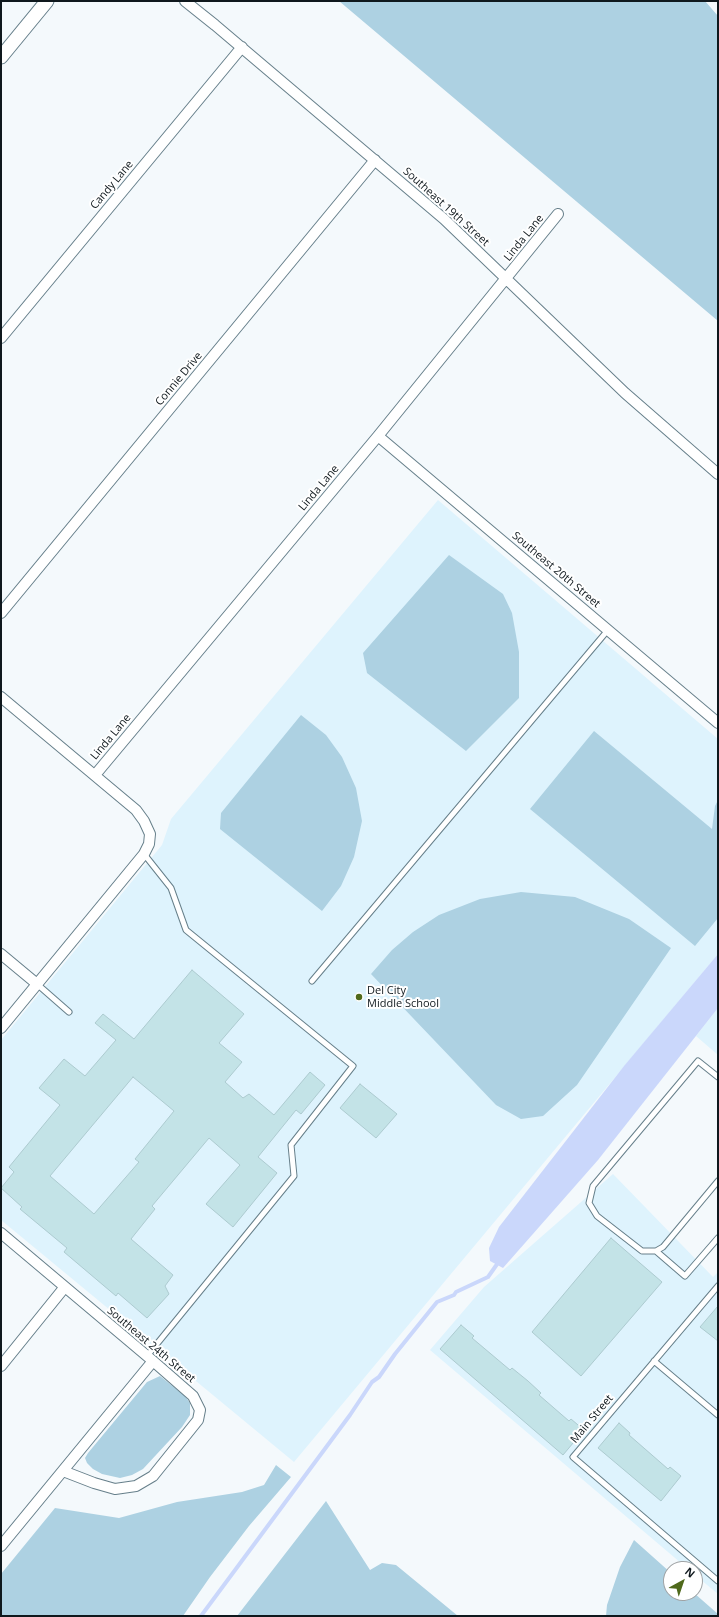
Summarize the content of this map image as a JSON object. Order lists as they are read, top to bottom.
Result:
{
  "streets": {
    "street": [
      "Candy Lane",
      "Southeast 19th Street",
      "Linda Lane",
      "Connie Drive",
      "Southeast 20th Street",
      "Southeast 24th Street"
    ],
    "lane": ["Main Street"]
  },
  "crossings": [
    ["Candy Lane", "Southeast 19th Street"],
    ["Southeast 19th Street", "Linda Lane"],
    ["Southeast 19th Street", "Connie Drive"],
    ["Linda Lane", "Southeast 20th Street"]
  ],
  "places": ["Del City Middle School"],
  "north": "top right"
}
